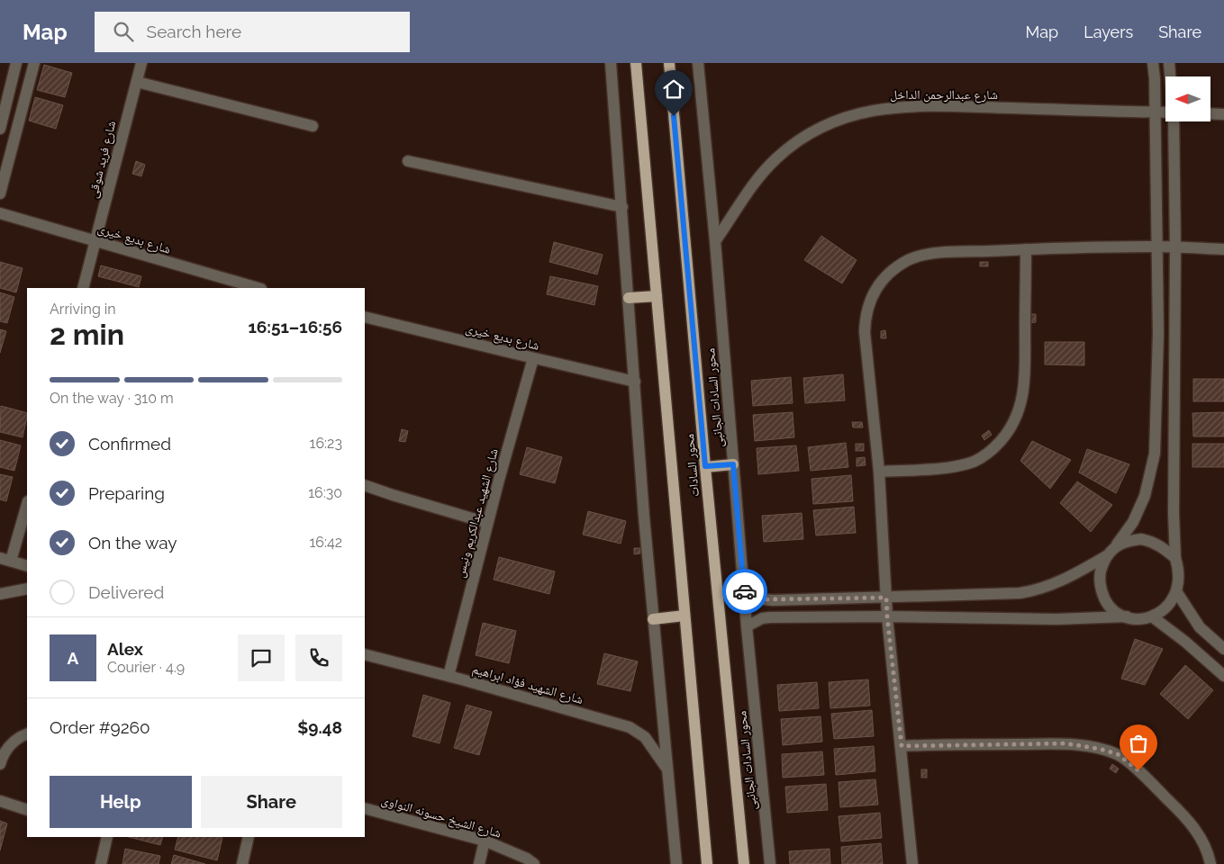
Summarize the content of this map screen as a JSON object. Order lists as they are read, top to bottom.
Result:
{
  "streets": {
    "main road": ["محور السادات"],
    "street": [
      "شارع عبدالرحمن الداخل",
      "شارع فريد شوقى",
      "شارع بديع خيرى",
      "محور السادات الجانبى",
      "شارع الشهيد عبدالكريم ونيس",
      "شارع الشهيد فؤاد ابراهيم",
      "شارع الشيخ حسونه النواوى"
    ]
  },
  "crossings": [
    ["شارع عبدالرحمن الداخل", "محور السادات الجانبى"],
    ["شارع فريد شوقى", "شارع بديع خيرى"],
    ["شارع بديع خيرى", "شارع الشهيد عبدالكريم ونيس"],
    ["شارع الشهيد عبدالكريم ونيس", "شارع الشهيد فؤاد ابراهيم"]
  ],
  "north": "left",
  "page": {
    "header": "Map",
    "search": "Search here",
    "nav": ["Map", "Layers", "Share"],
    "heading": ["2 min", "Arriving in", "16:51–16:56"],
    "panel": [
      "Alex",
      "Courier · 4.9",
      "Order #9260",
      "$9.48"
    ],
    "bar": "On the way · 310 m",
    "list": [
      ["Confirmed", "16:23"],
      ["Preparing", "16:30"],
      ["On the way", "16:42"],
      "Delivered"
    ],
    "round": "A",
    "buttons": ["Help", "Share"]
  }
}
